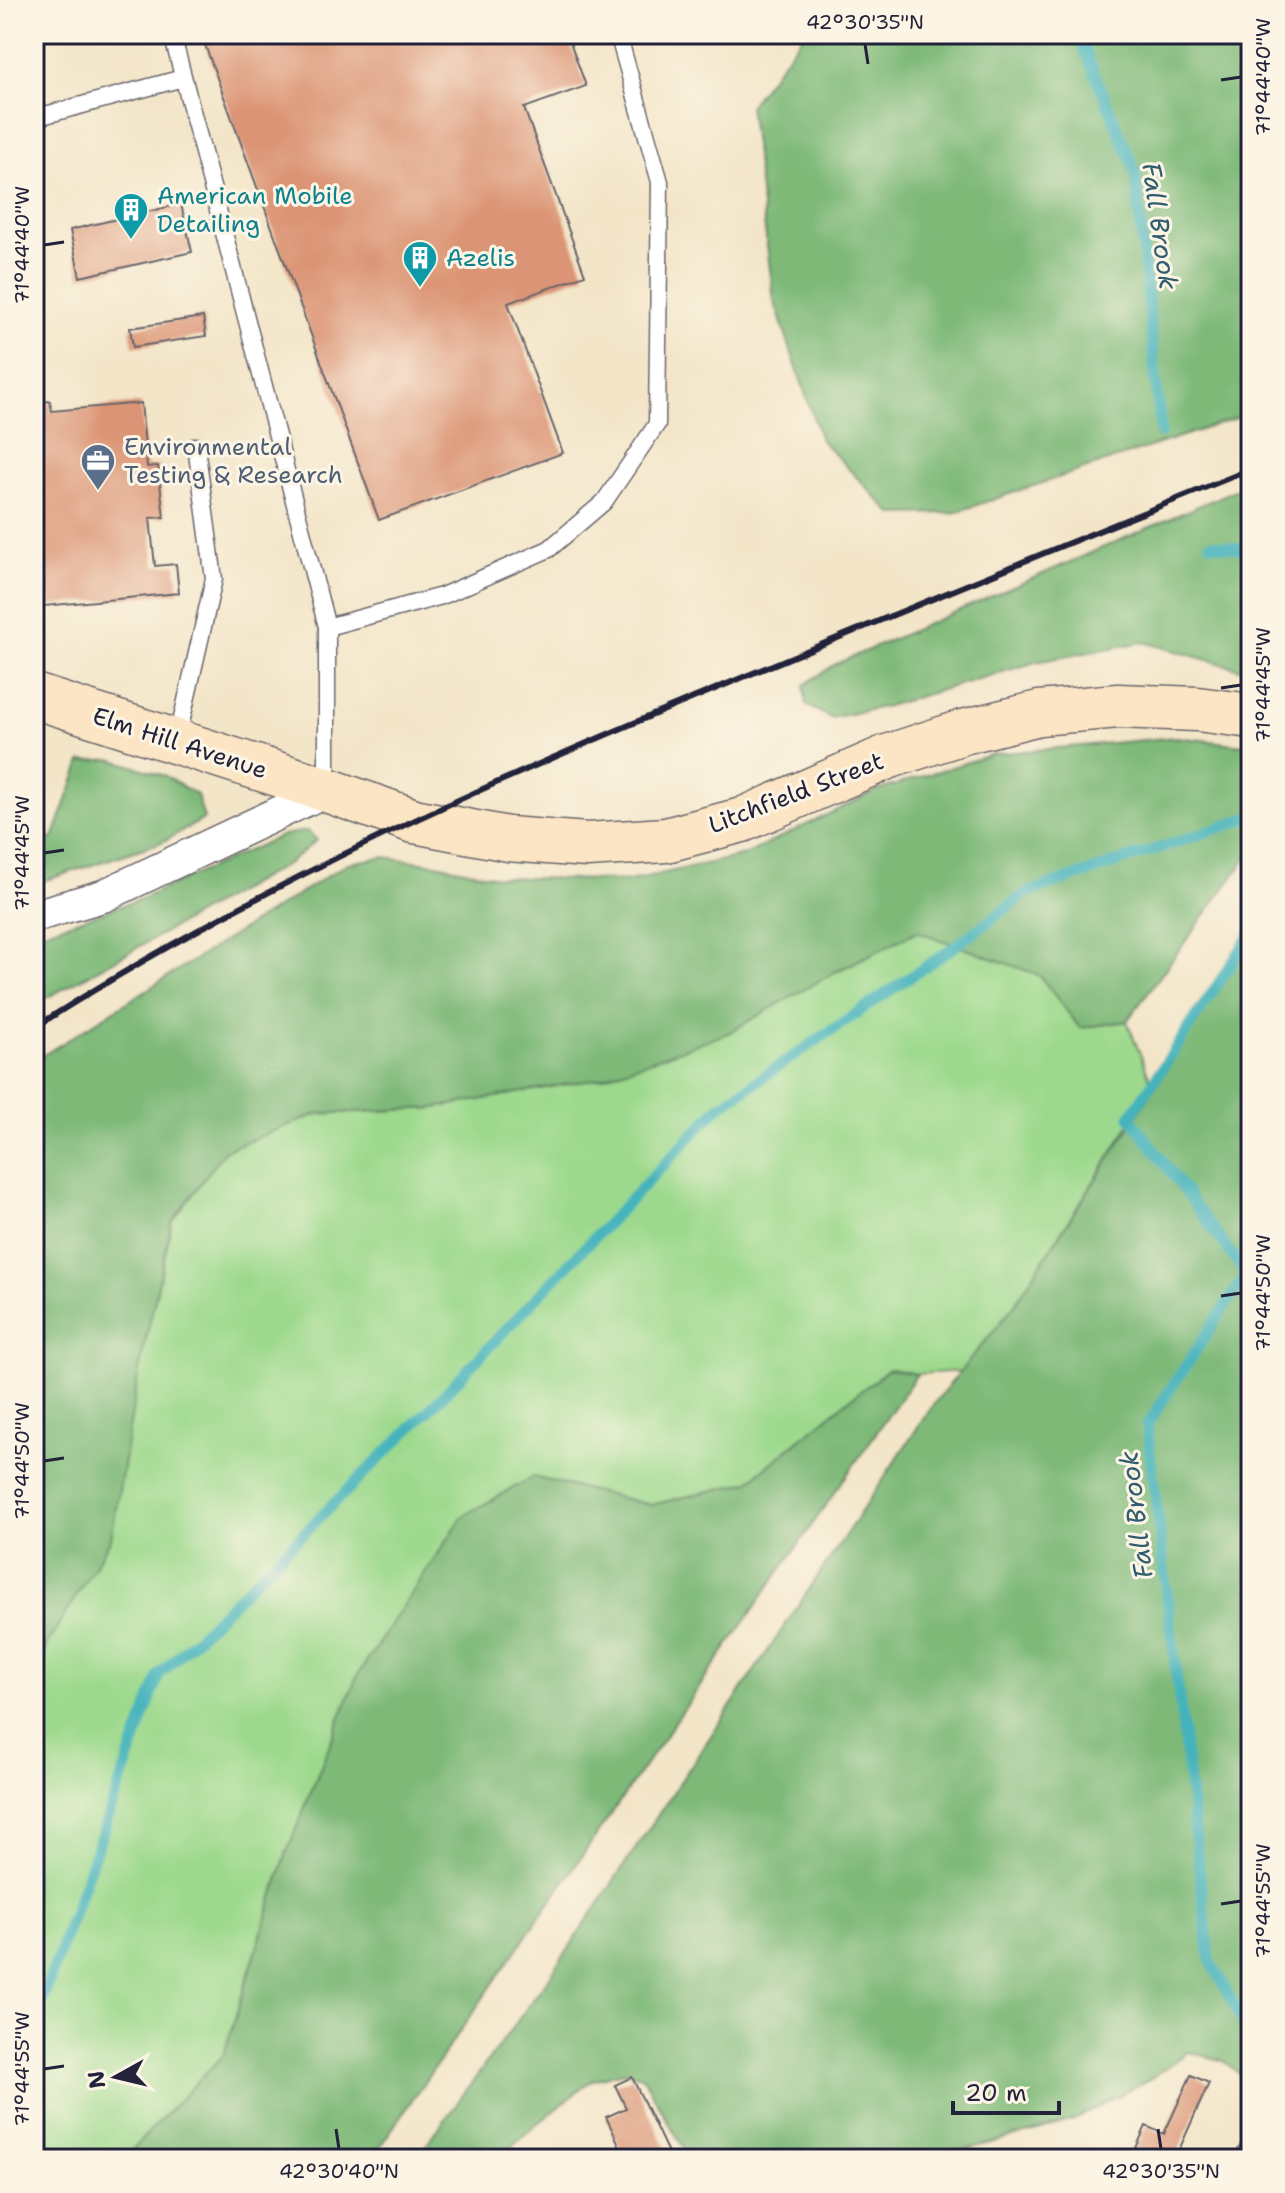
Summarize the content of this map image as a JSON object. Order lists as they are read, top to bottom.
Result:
{
  "streets": {
    "main road": ["Elm Hill Avenue", "Litchfield Street"]
  },
  "crossings": [
    ["Elm Hill Avenue", "Litchfield Street"]
  ],
  "water": ["Fall Brook"],
  "places": {
    "building": ["American Mobile Detailing", "Azelis"],
    "office": ["Environmental Testing & Research"]
  },
  "scale_bar": "20 m",
  "north": "left",
  "coordinates": [
    "42°30'35\"N",
    "71°44'40\"W",
    "71°44'45\"W",
    "71°44'50\"W",
    "71°44'55\"W",
    "42°30'40\"N"
  ]
}
